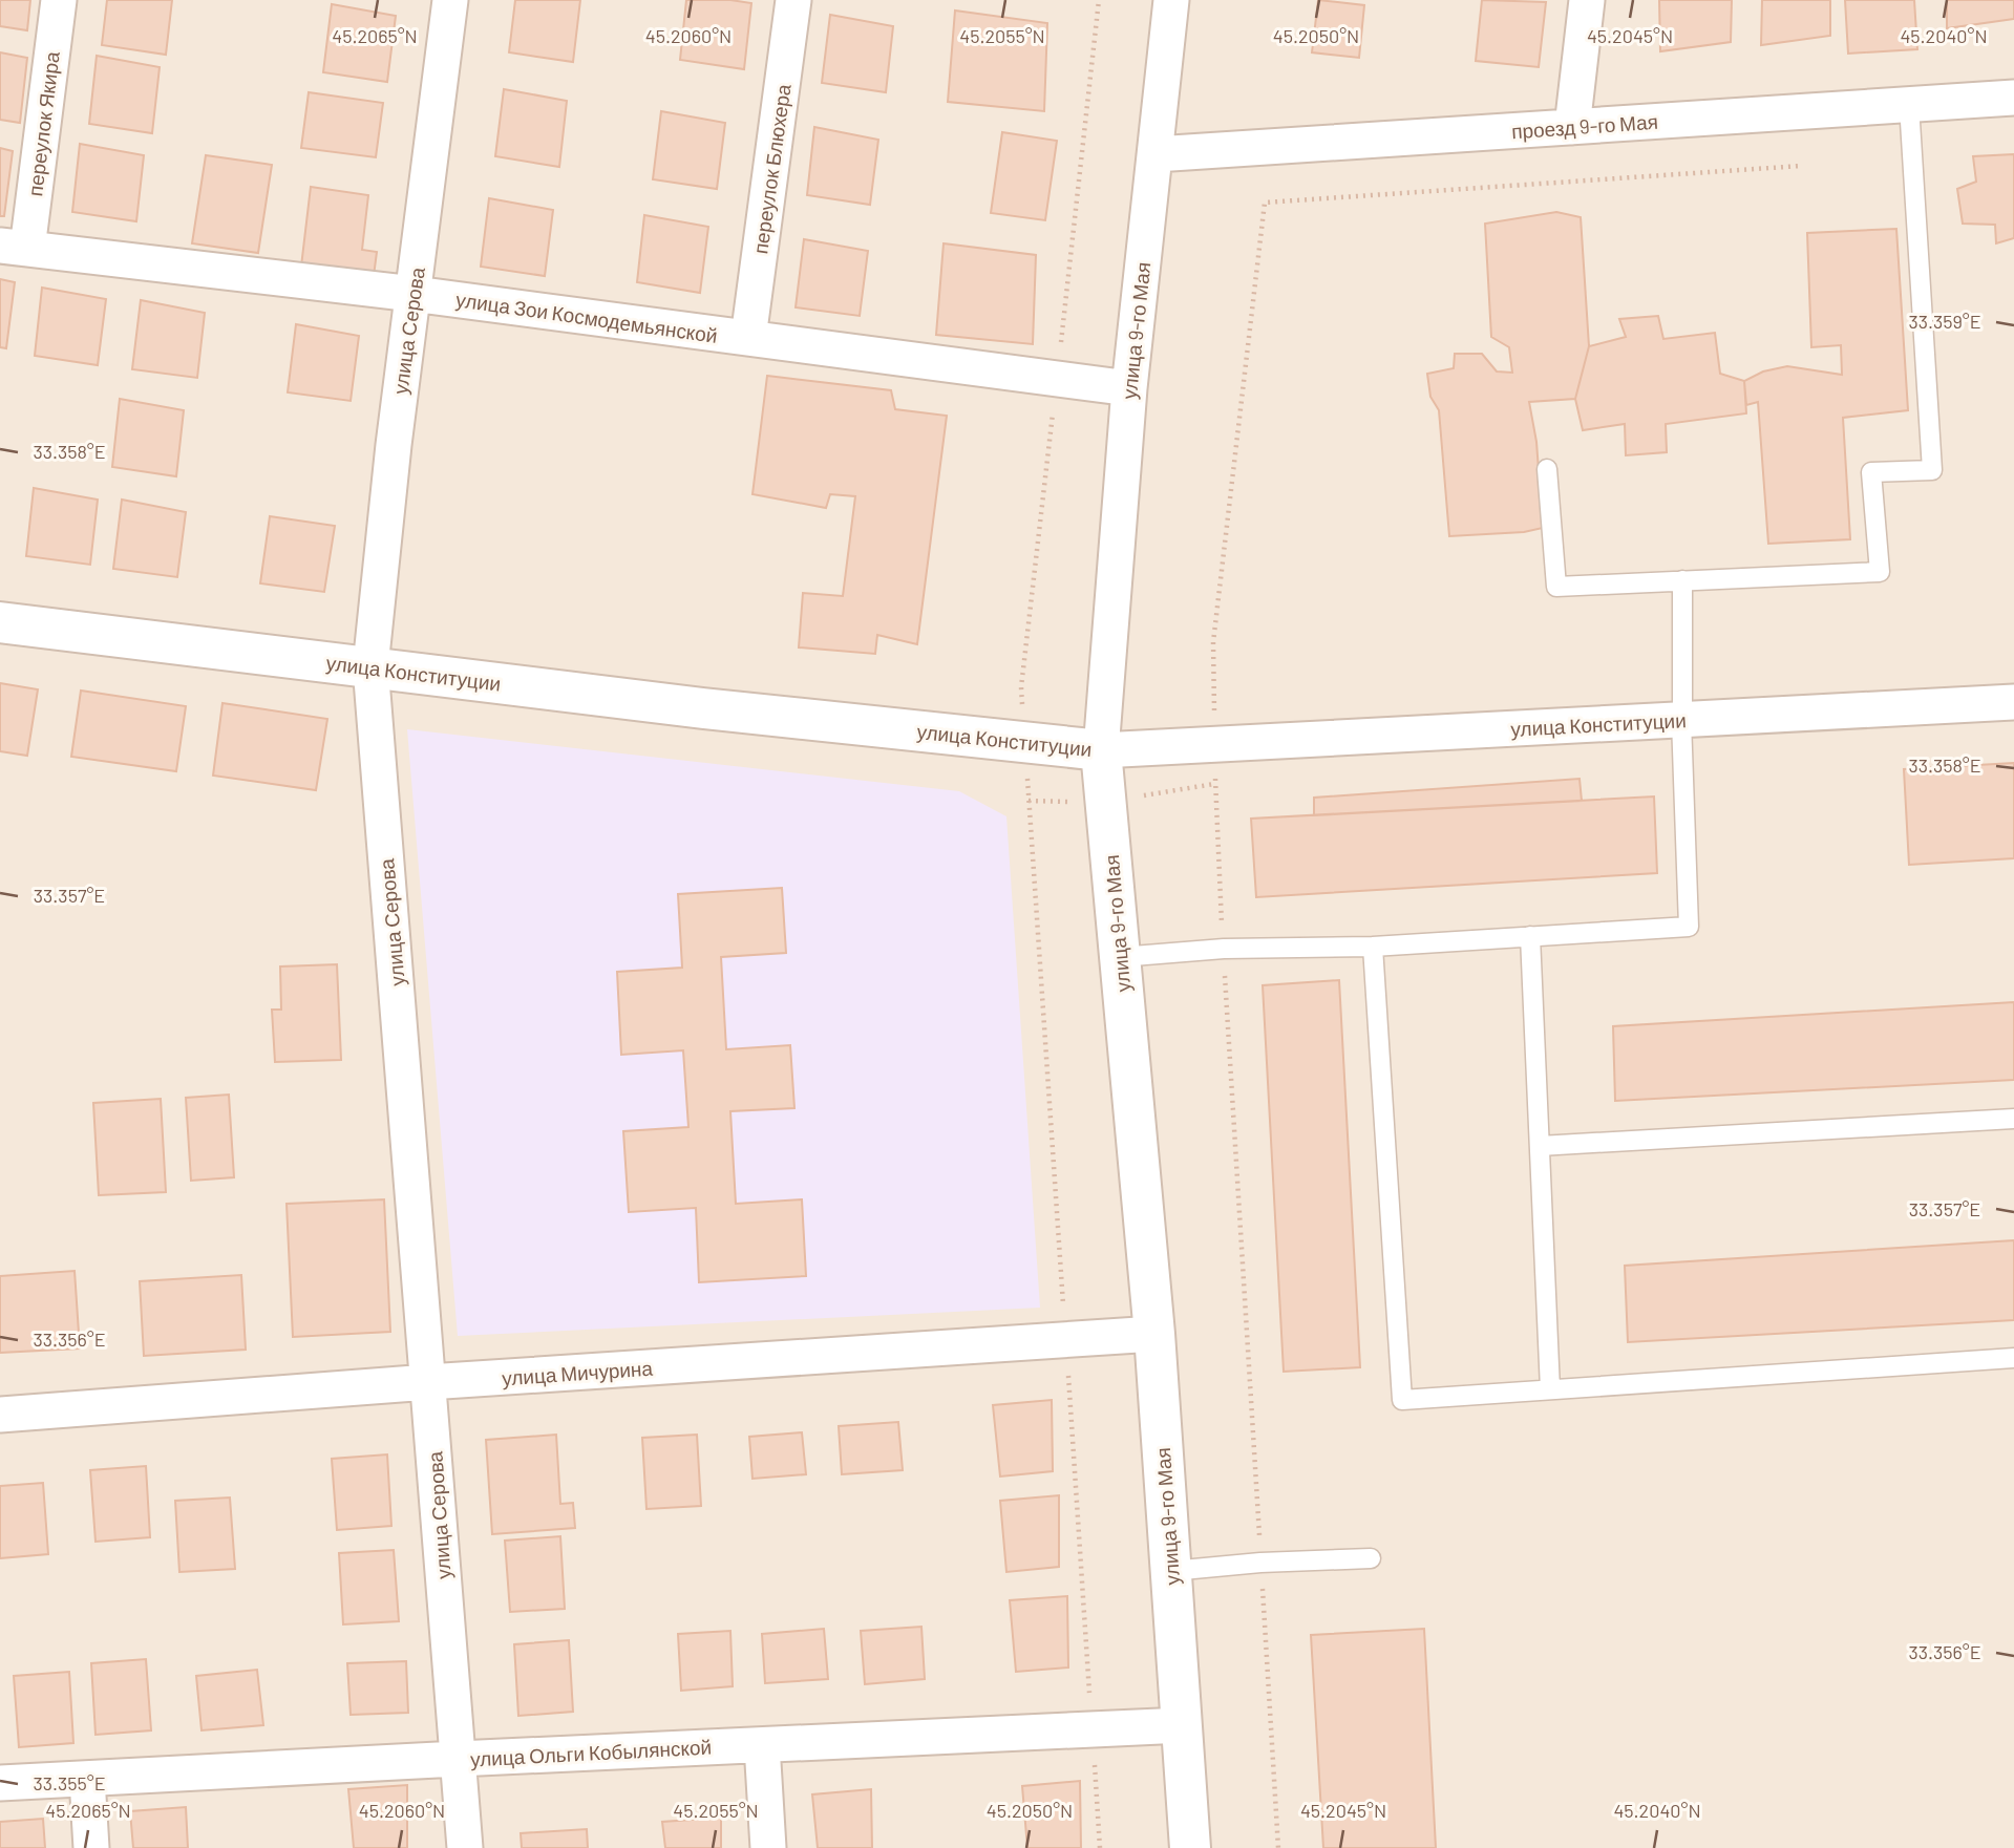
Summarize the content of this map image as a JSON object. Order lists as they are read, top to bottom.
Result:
{
  "streets": {
    "street": [
      "переулок Якира",
      "проезд 9-го Мая",
      "переулок Блюхера",
      "улица Зои Космодемьянской",
      "улица Серова",
      "улица 9-го Мая",
      "улица Конституции",
      "улица Мичурина",
      "улица Ольги Кобылянской"
    ]
  },
  "crossings": [
    ["переулок Якира", "улица Зои Космодемьянской"],
    ["проезд 9-го Мая", "улица 9-го Мая"],
    ["переулок Блюхера", "улица Зои Космодемьянской"],
    ["улица Зои Космодемьянской", "улица Серова"],
    ["улица Зои Космодемьянской", "улица 9-го Мая"],
    ["улица Серова", "улица Конституции"],
    ["улица Серова", "улица Мичурина"],
    ["улица Серова", "улица Ольги Кобылянской"],
    ["улица 9-го Мая", "улица Конституции"],
    ["улица 9-го Мая", "улица Мичурина"],
    ["улица 9-го Мая", "улица Ольги Кобылянской"]
  ],
  "coordinates": [
    "45.2065°N",
    "45.2060°N",
    "45.2055°N",
    "45.2050°N",
    "45.2045°N",
    "45.2040°N",
    "33.359°E",
    "33.358°E",
    "33.357°E",
    "33.356°E",
    "33.355°E"
  ]
}
